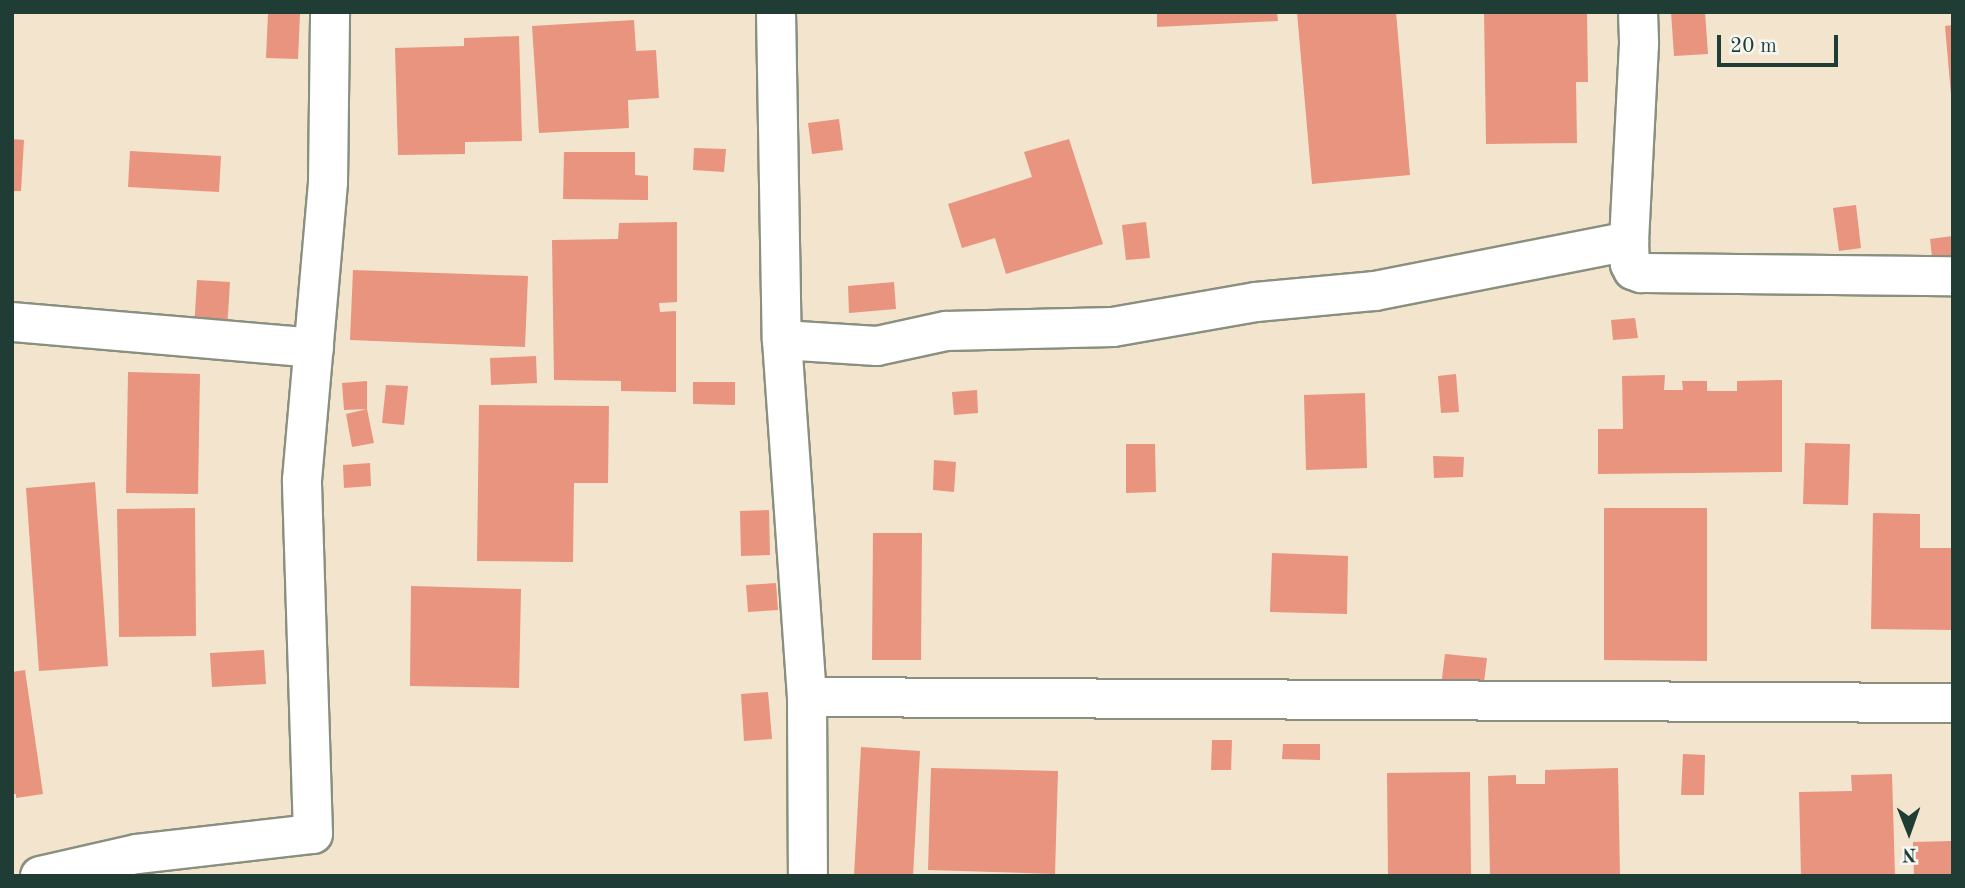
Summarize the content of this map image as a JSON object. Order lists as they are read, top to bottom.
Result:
{
  "scale_bar": "20 m",
  "north": "bottom"
}
